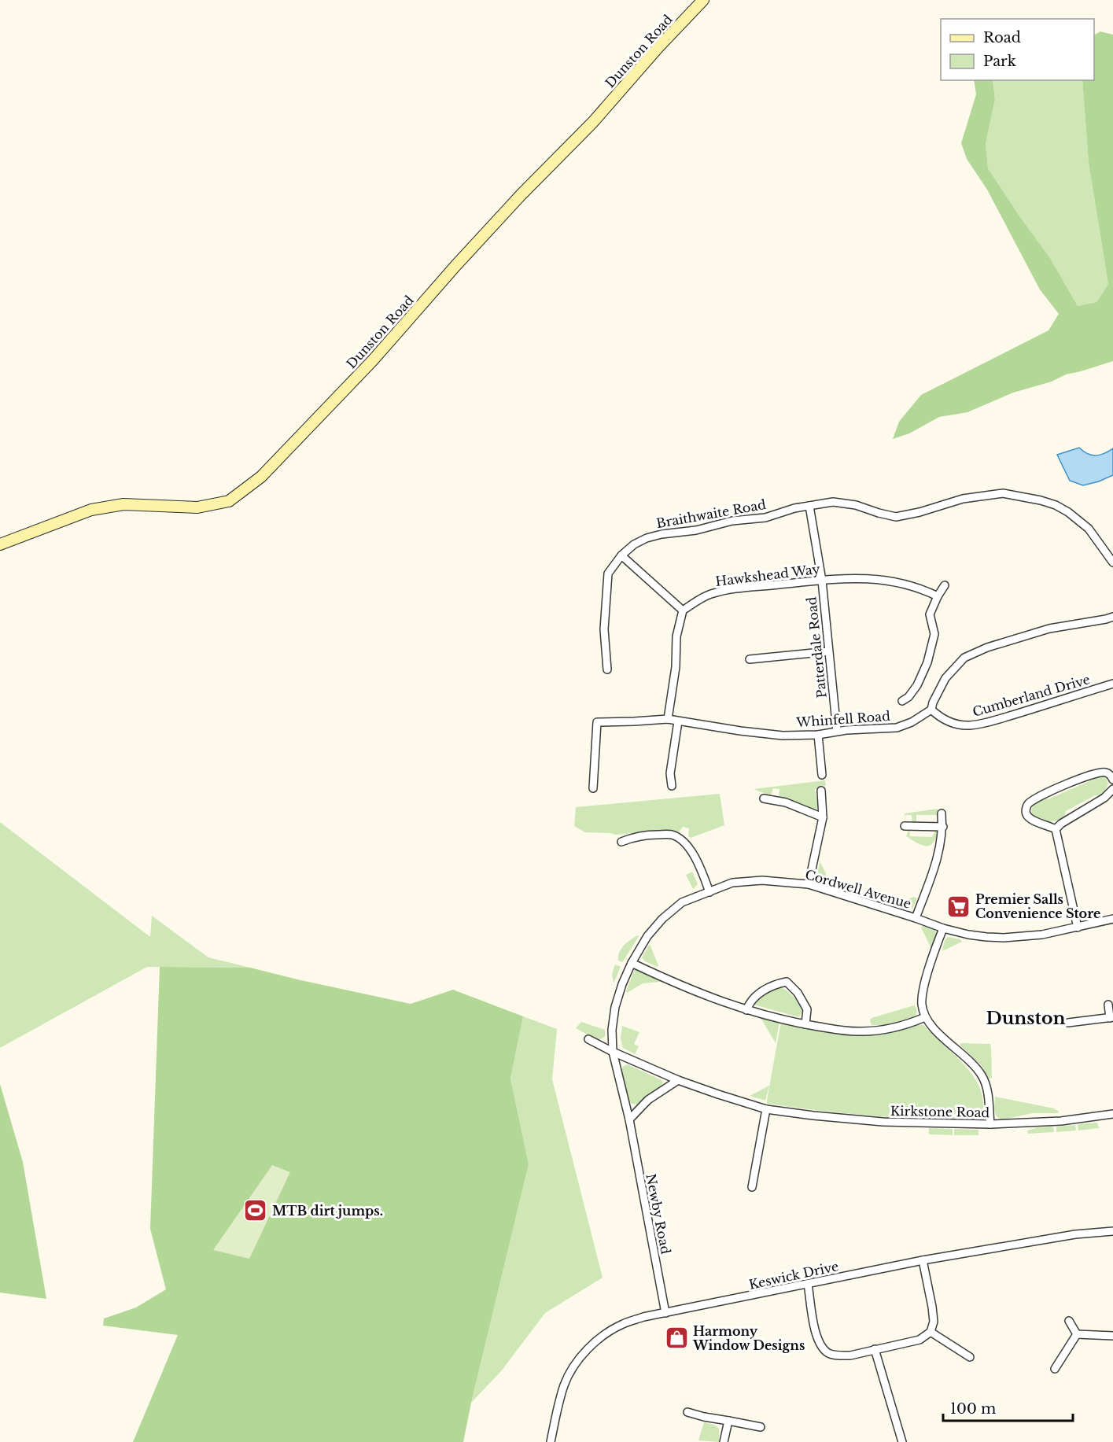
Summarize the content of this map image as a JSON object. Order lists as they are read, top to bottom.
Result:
{
  "streets": {
    "main road": ["Dunston Road"],
    "street": [
      "Braithwaite Road",
      "Hawkshead Way",
      "Patterdale Road",
      "Cumberland Drive",
      "Whinfell Road",
      "Cordwell Avenue",
      "Kirkstone Road",
      "Newby Road",
      "Keswick Drive"
    ]
  },
  "crossings": [
    ["Braithwaite Road", "Patterdale Road"],
    ["Hawkshead Way", "Patterdale Road"],
    ["Patterdale Road", "Whinfell Road"],
    ["Cumberland Drive", "Whinfell Road"],
    ["Cordwell Avenue", "Kirkstone Road"],
    ["Cordwell Avenue", "Newby Road"],
    ["Kirkstone Road", "Newby Road"],
    ["Newby Road", "Keswick Drive"]
  ],
  "districts": ["Dunston"],
  "places": {
    "supermarket": ["Premier Salls Convenience Store"],
    "sports": ["MTB dirt jumps."],
    "shop": ["Harmony Window Designs"]
  },
  "legend": ["Road", "Park"],
  "scale_bar": "100 m"
}
